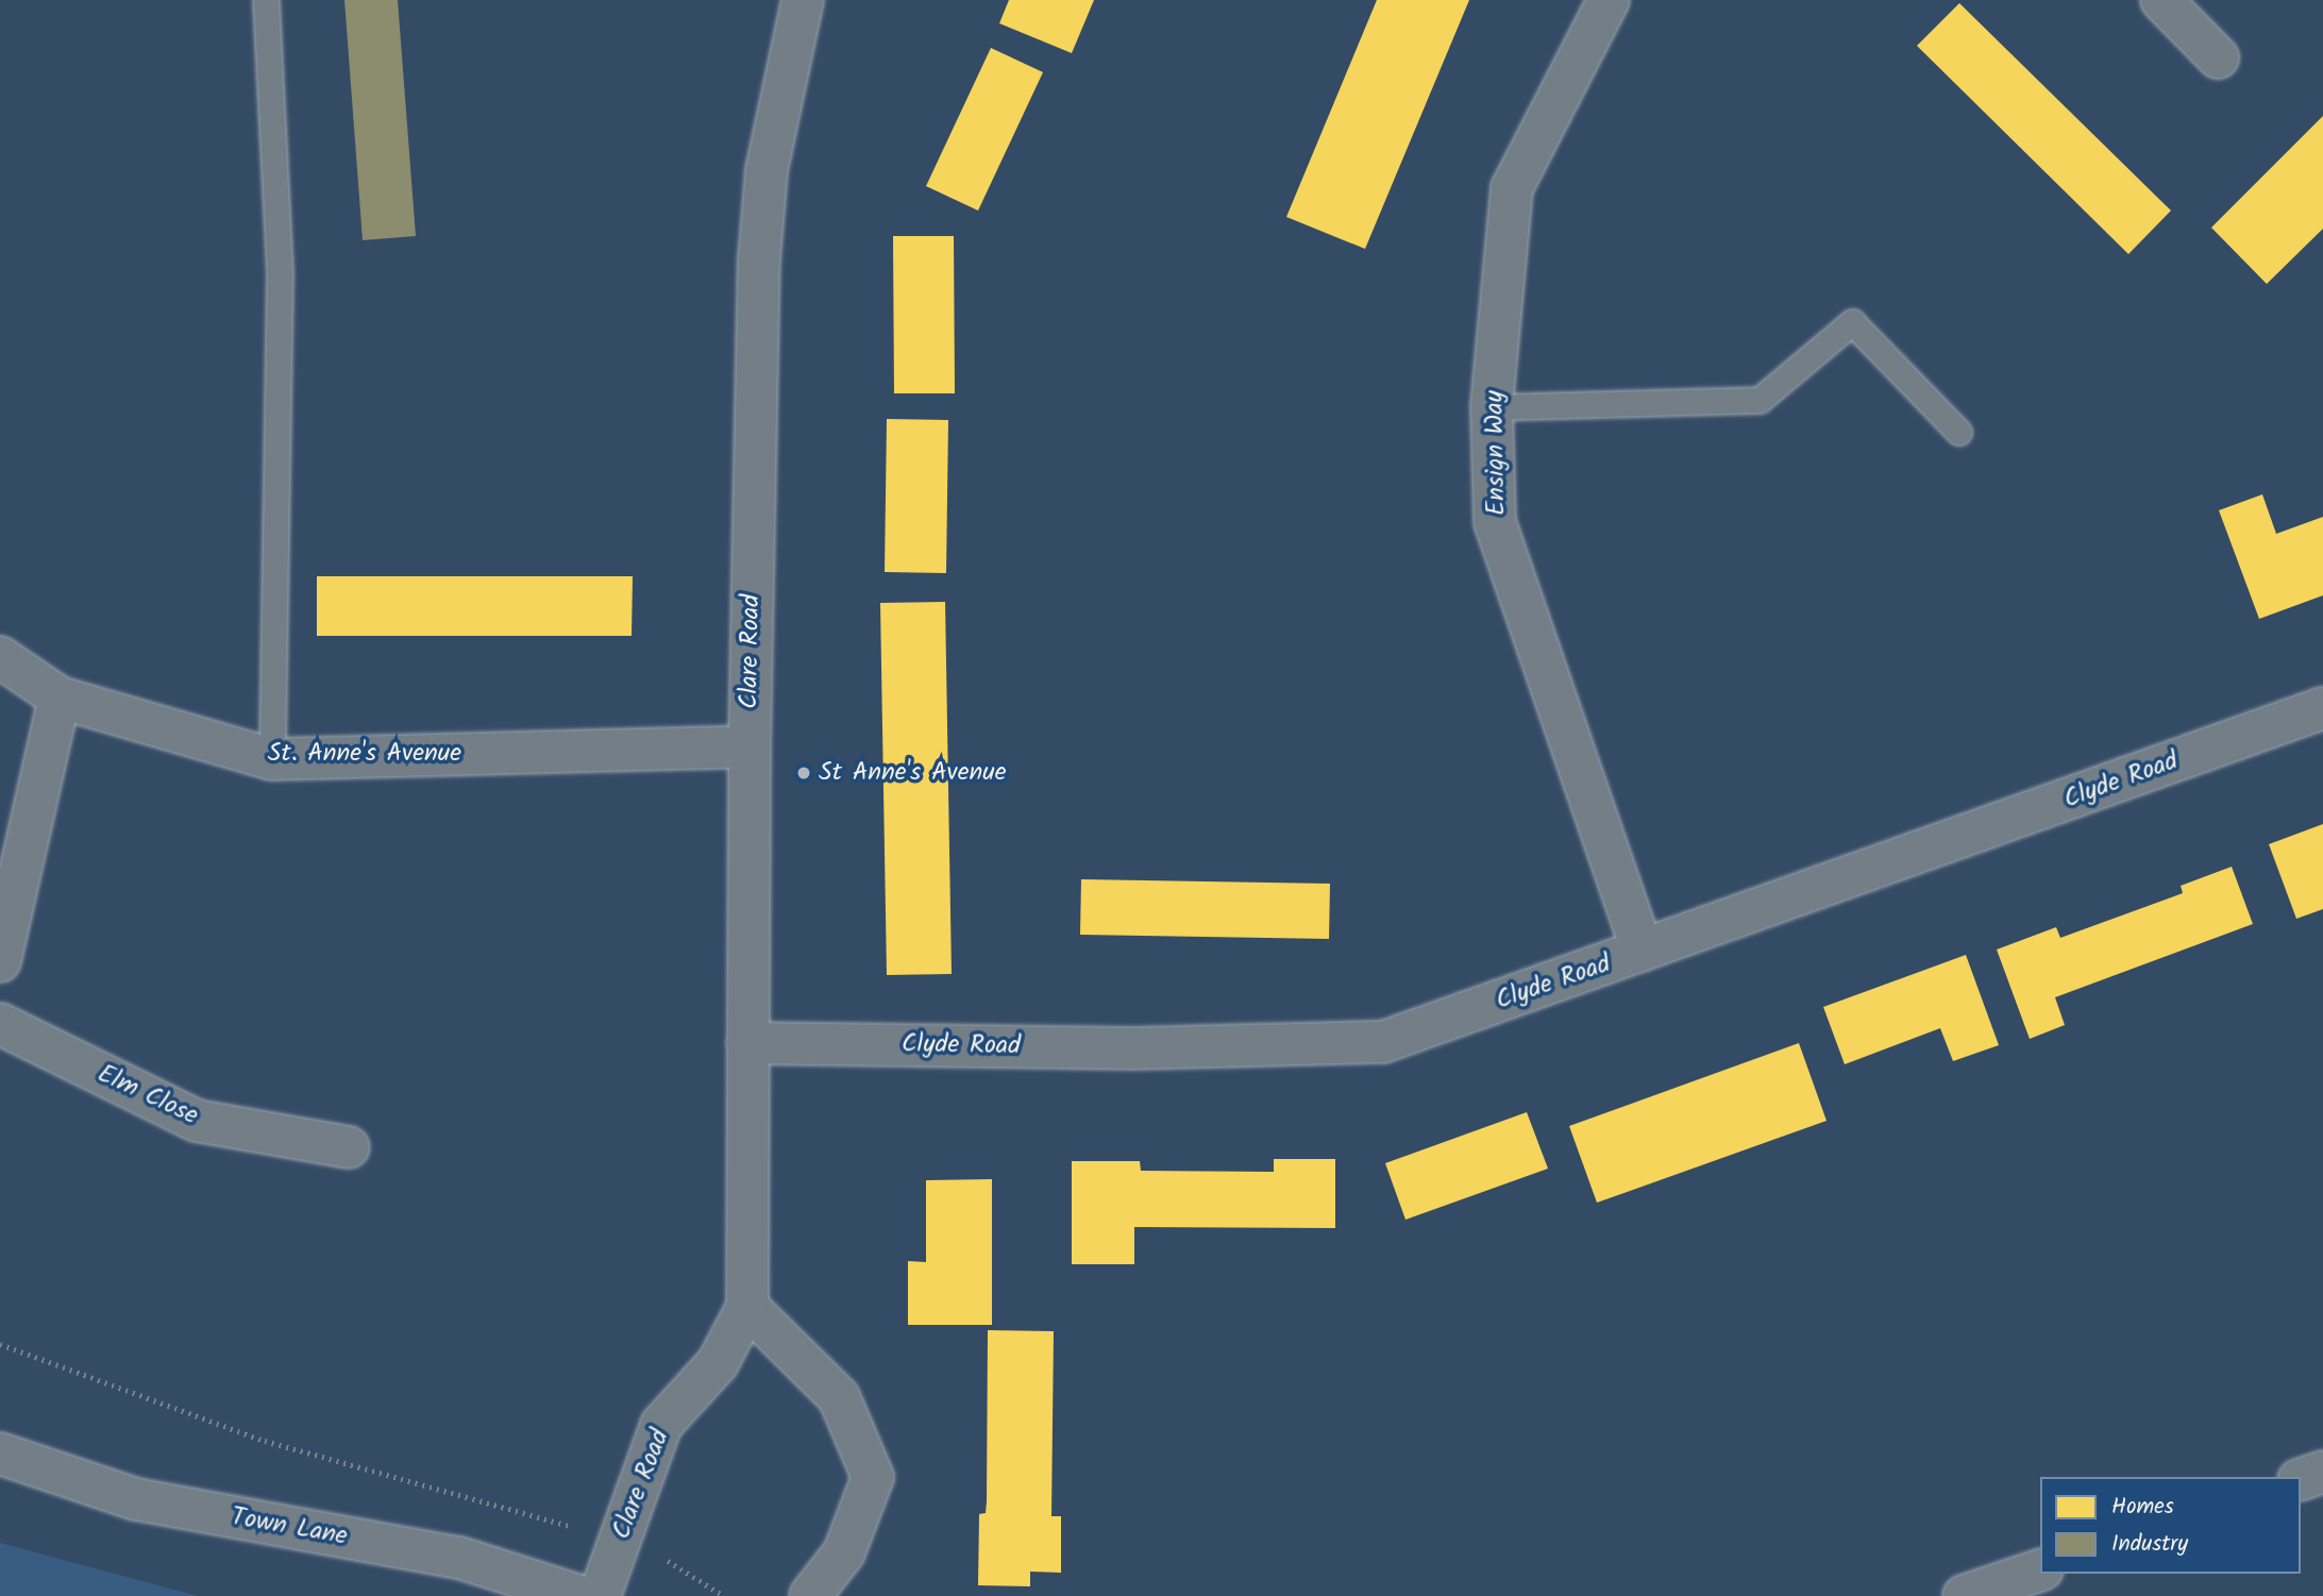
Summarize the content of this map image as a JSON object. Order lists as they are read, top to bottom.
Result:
{
  "streets": {
    "street": [
      "Ensign Way",
      "Clare Road",
      "St. Anne's Avenue",
      "Clyde Road",
      "Elm Close",
      "Town Lane"
    ]
  },
  "crossings": [
    ["Ensign Way", "Clyde Road"],
    ["Clare Road", "St. Anne's Avenue"],
    ["Clare Road", "Clyde Road"]
  ],
  "places": ["St Anne's Avenue"],
  "legend": ["Homes", "Industry"]
}
